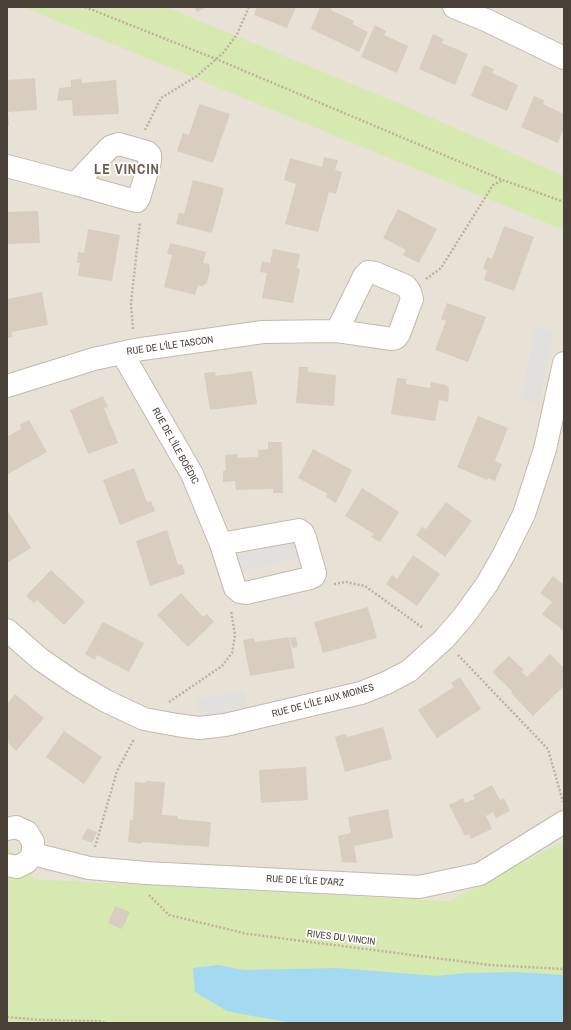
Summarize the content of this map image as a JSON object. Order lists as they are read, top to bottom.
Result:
{
  "streets": {
    "street": [
      "RUE DE L'ÎLE TASCON",
      "RUE DE L'ÎLE BOËDIC",
      "RUE DE L'ÎLE AUX MOINES",
      "RUE DE L'ÎLE D'ARZ"
    ],
    "path": ["RIVES DU VINCIN"]
  },
  "crossings": [
    ["RUE DE L'ÎLE TASCON", "RUE DE L'ÎLE BOËDIC"],
    ["RUE DE L'ÎLE D'ARZ", "RIVES DU VINCIN"]
  ],
  "districts": ["LE VINCIN"]
}
